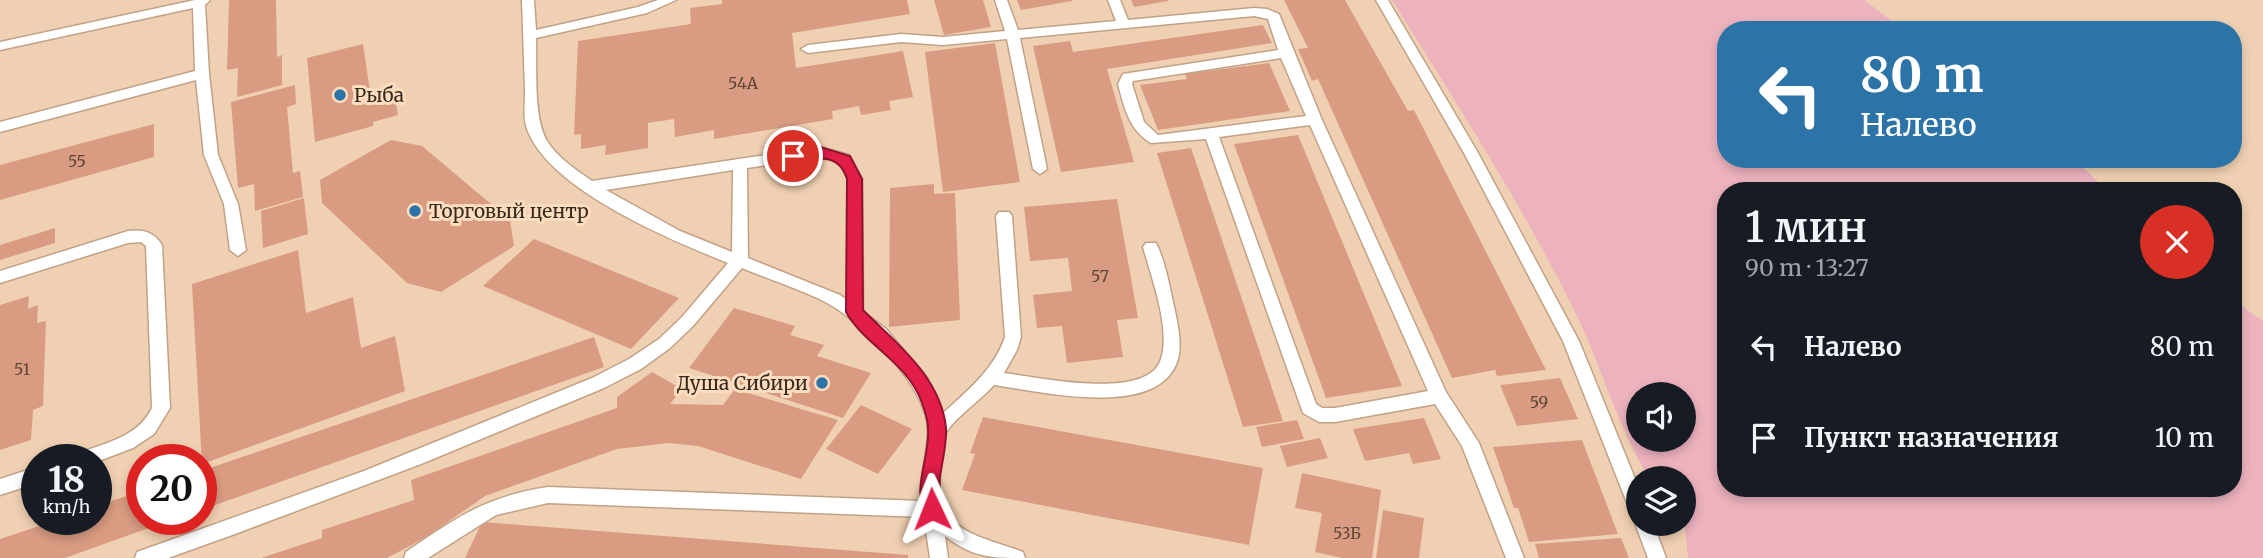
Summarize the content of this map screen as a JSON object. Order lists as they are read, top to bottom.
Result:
{
  "places": ["Рыба", "Торговый центр", "Душа Сибири"],
  "house_numbers": [
    "54А",
    "55",
    "57",
    "51",
    "59",
    "53Б"
  ],
  "page": {
    "turn": ["80 m", "Налево"],
    "heading": ["1 мин", "90 m · 13:27"],
    "list": [
      {
        "name": "Налево",
        "value": "80 m"
      },
      {
        "name": "Пункт назначения",
        "value": "10 m"
      }
    ],
    "speed": "18 km/h",
    "limit": "20"
  }
}
